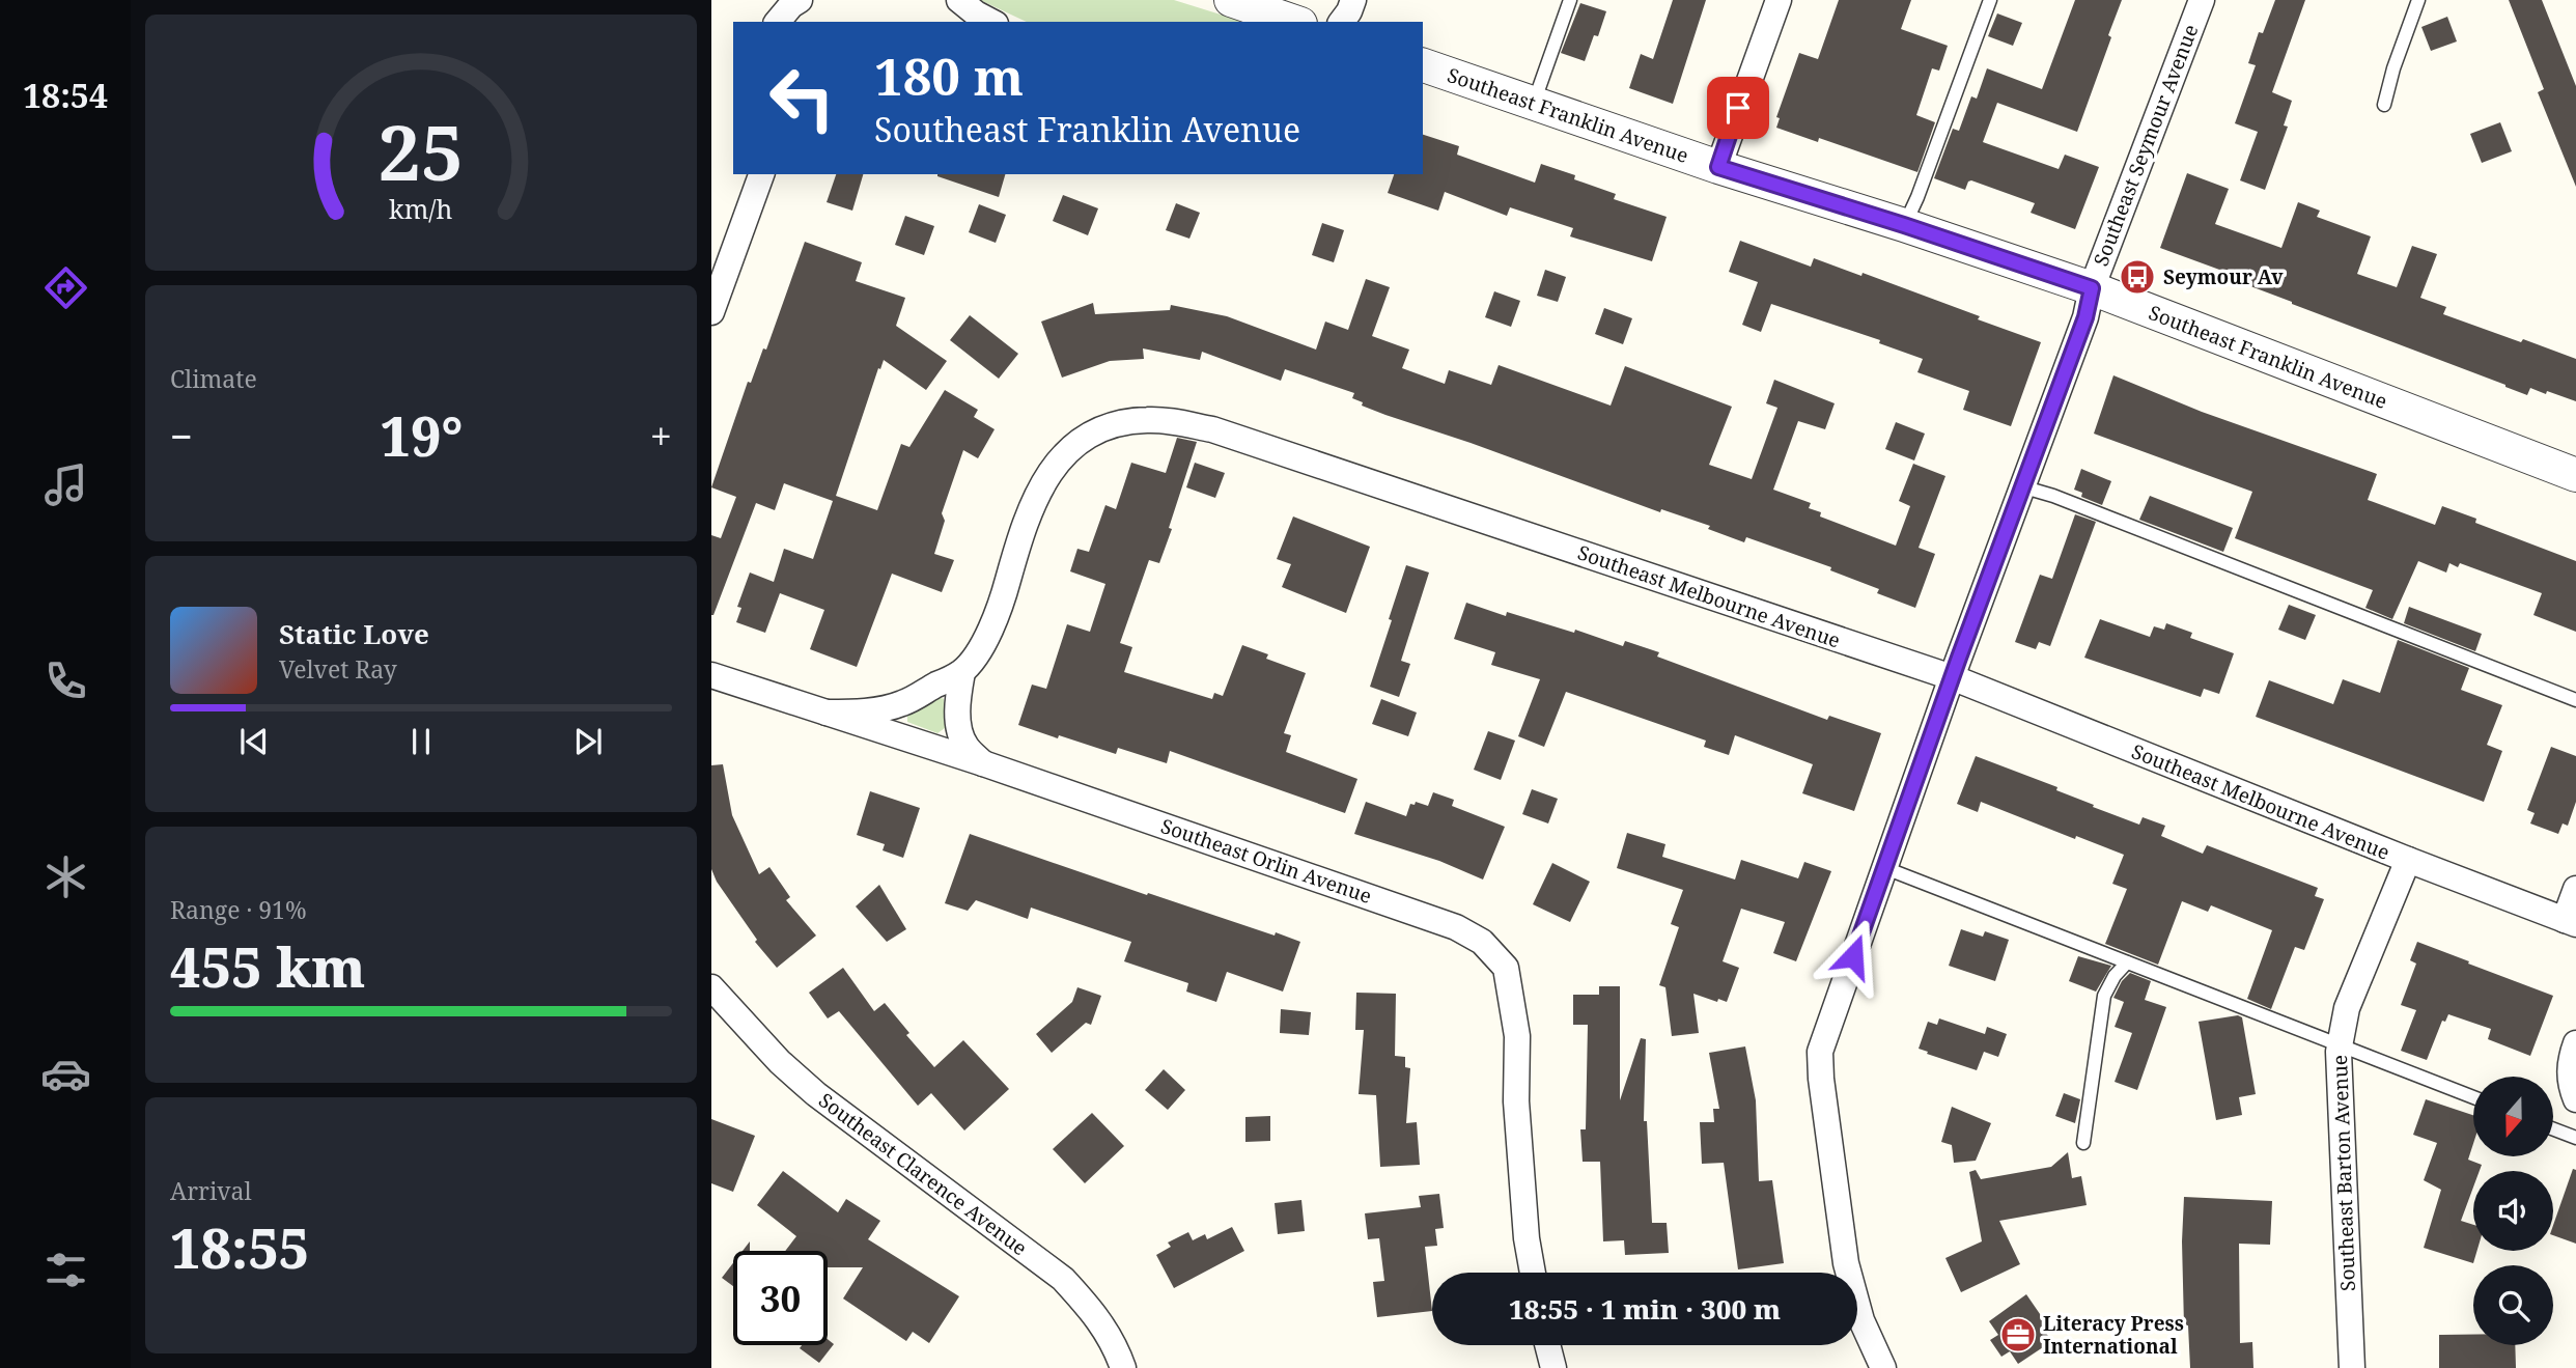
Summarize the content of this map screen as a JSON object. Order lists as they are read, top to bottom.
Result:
{
  "streets": {
    "street": [
      "Southeast Franklin Avenue",
      "Southeast Seymour Avenue",
      "Southeast Melbourne Avenue",
      "Southeast Orlin Avenue",
      "Southeast Barton Avenue",
      "Southeast Clarence Avenue"
    ]
  },
  "crossings": [
    ["Southeast Franklin Avenue", "Southeast Seymour Avenue"],
    ["Southeast Seymour Avenue", "Southeast Melbourne Avenue"],
    ["Southeast Melbourne Avenue", "Southeast Orlin Avenue"],
    ["Southeast Melbourne Avenue", "Southeast Barton Avenue"]
  ],
  "places": {
    "bus stop": ["Seymour Av"],
    "office": ["Literacy Press International"]
  },
  "north": "bottom",
  "page": {
    "tabs": "18:54",
    "turn": ["180 m", "Southeast Franklin Avenue"],
    "tile": [
      "Climate",
      ["Range · 91%", "455 km"],
      ["Arrival", "18:55"]
    ],
    "heat": ["−", "19°", "+"],
    "song": ["Static Love", "Velvet Ray"],
    "limit": "30",
    "trip": "18:55 · 1 min · 300 m",
    "gauge": ["25", "km/h"]
  }
}
